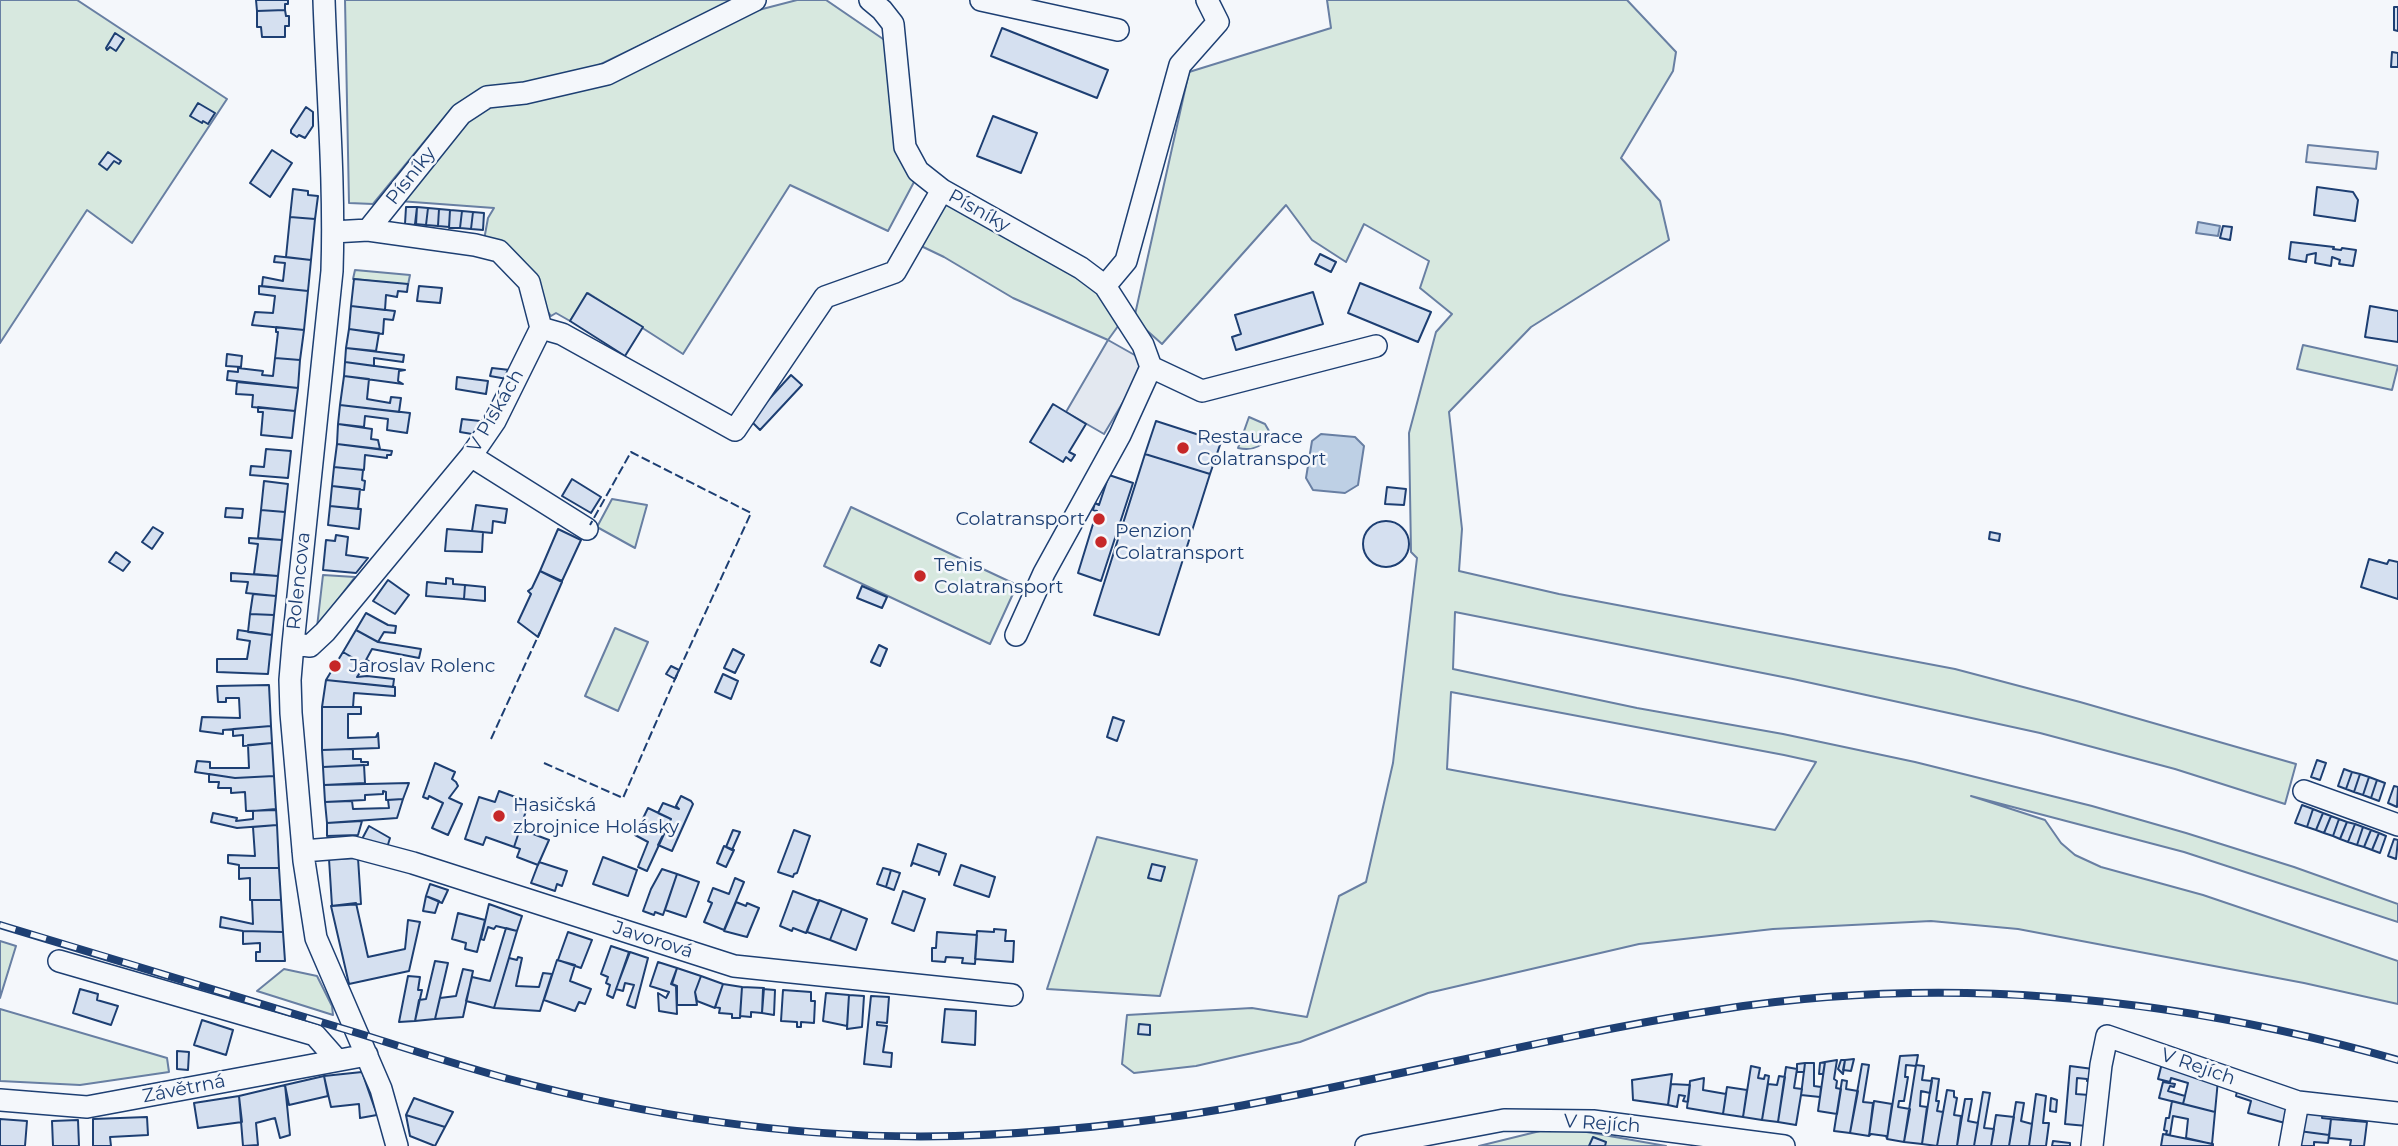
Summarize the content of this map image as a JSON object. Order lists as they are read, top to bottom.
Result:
{
  "streets": {
    "street": [
      "Písníky",
      "V Pískách",
      "Rolencova",
      "Javorová",
      "V Rejích",
      "Závětrná"
    ]
  },
  "crossings": [
    ["V Pískách", "Rolencova"],
    ["Rolencova", "Javorová"],
    ["Rolencova", "Závětrná"]
  ],
  "places": [
    "Restaurace Colatransport",
    "Colatransport",
    "Penzion Colatransport",
    "Tenis Colatransport",
    "Jaroslav Rolenc",
    "Hasičská zbrojnice Holásky"
  ]
}
